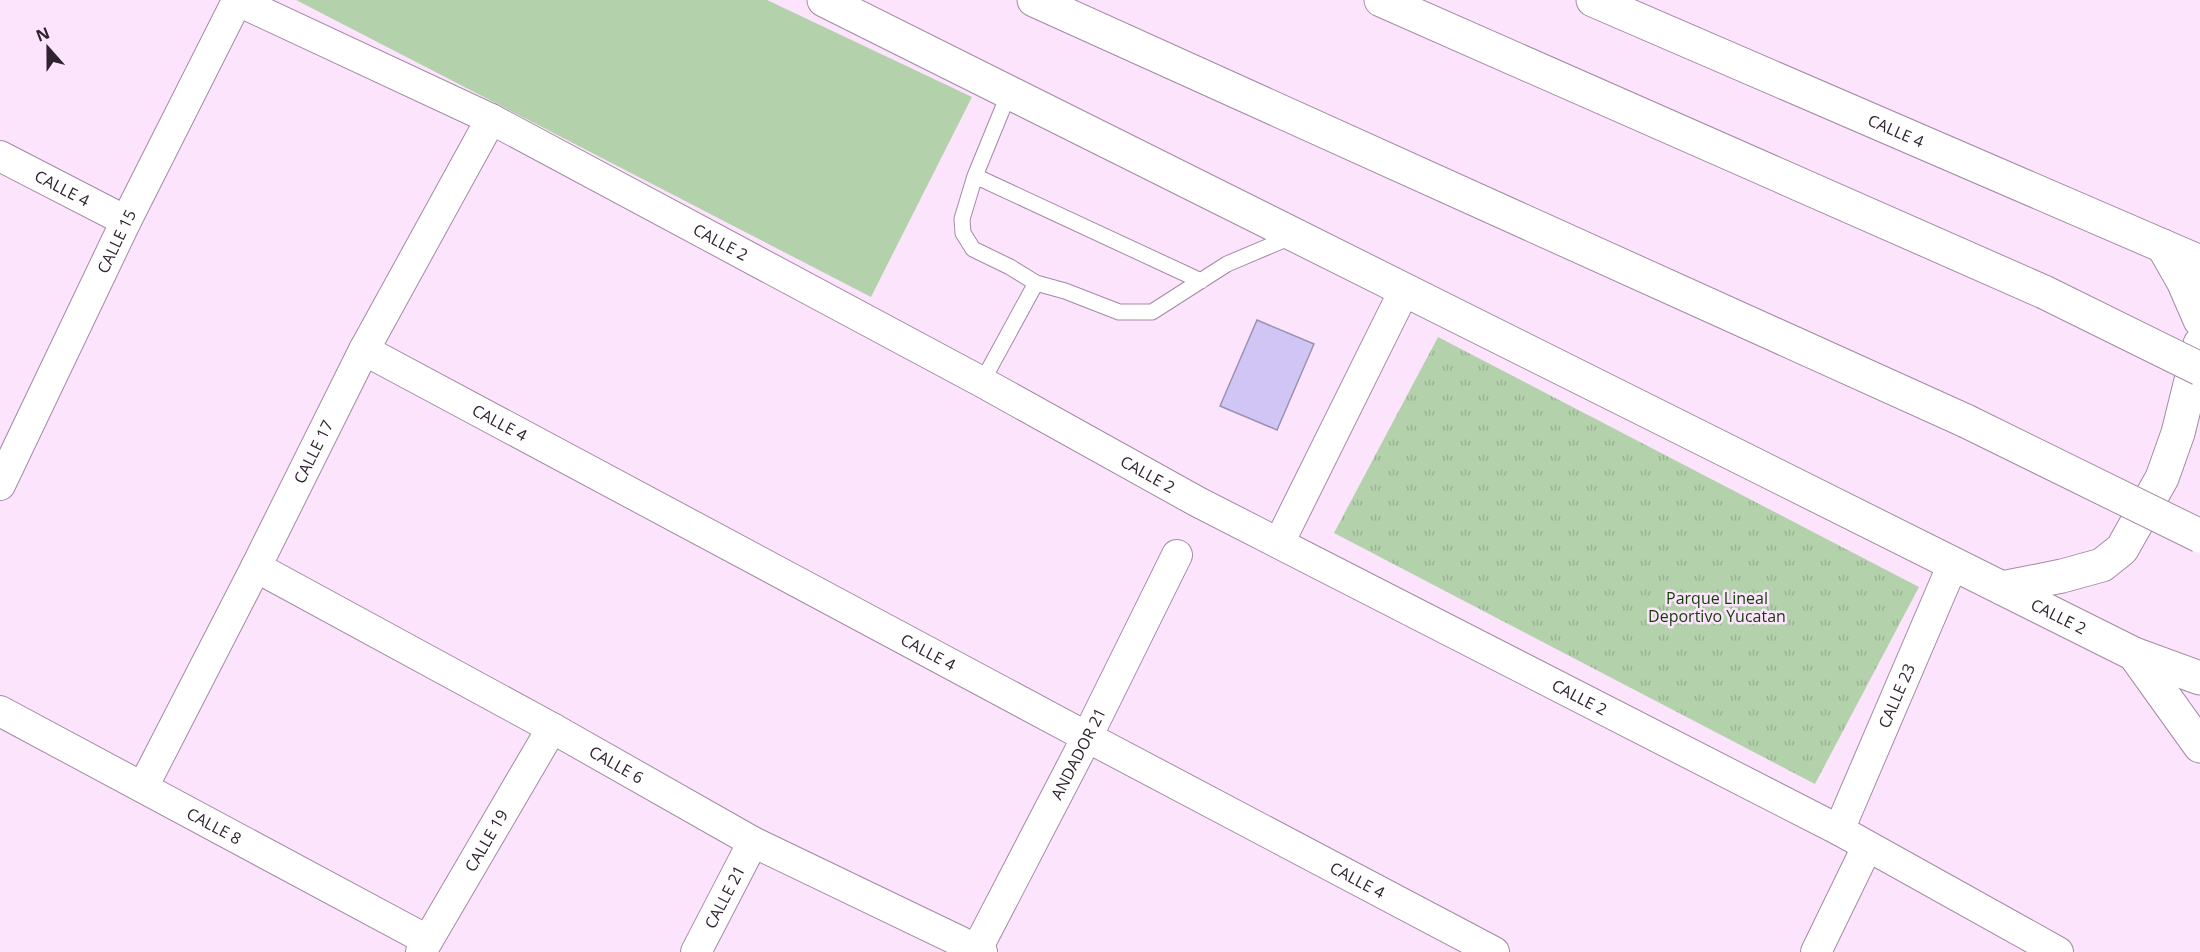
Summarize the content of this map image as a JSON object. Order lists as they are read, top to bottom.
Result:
{
  "streets": {
    "main road": ["CALLE 4", "CALLE 2"],
    "street": [
      "CALLE 15",
      "CALLE 17",
      "CALLE 23",
      "ANDADOR 21",
      "CALLE 6",
      "CALLE 8",
      "CALLE 19",
      "CALLE 21"
    ]
  },
  "crossings": [
    ["CALLE 4", "CALLE 15"],
    ["CALLE 4", "CALLE 17"],
    ["CALLE 4", "ANDADOR 21"],
    ["CALLE 15", "CALLE 2"],
    ["CALLE 2", "CALLE 17"],
    ["CALLE 2", "CALLE 23"],
    ["CALLE 17", "CALLE 6"],
    ["CALLE 17", "CALLE 8"],
    ["ANDADOR 21", "CALLE 6"],
    ["CALLE 6", "CALLE 19"],
    ["CALLE 6", "CALLE 21"],
    ["CALLE 8", "CALLE 19"]
  ],
  "parks": ["Parque Lineal Deportivo Yucatan"],
  "north": "top"
}
